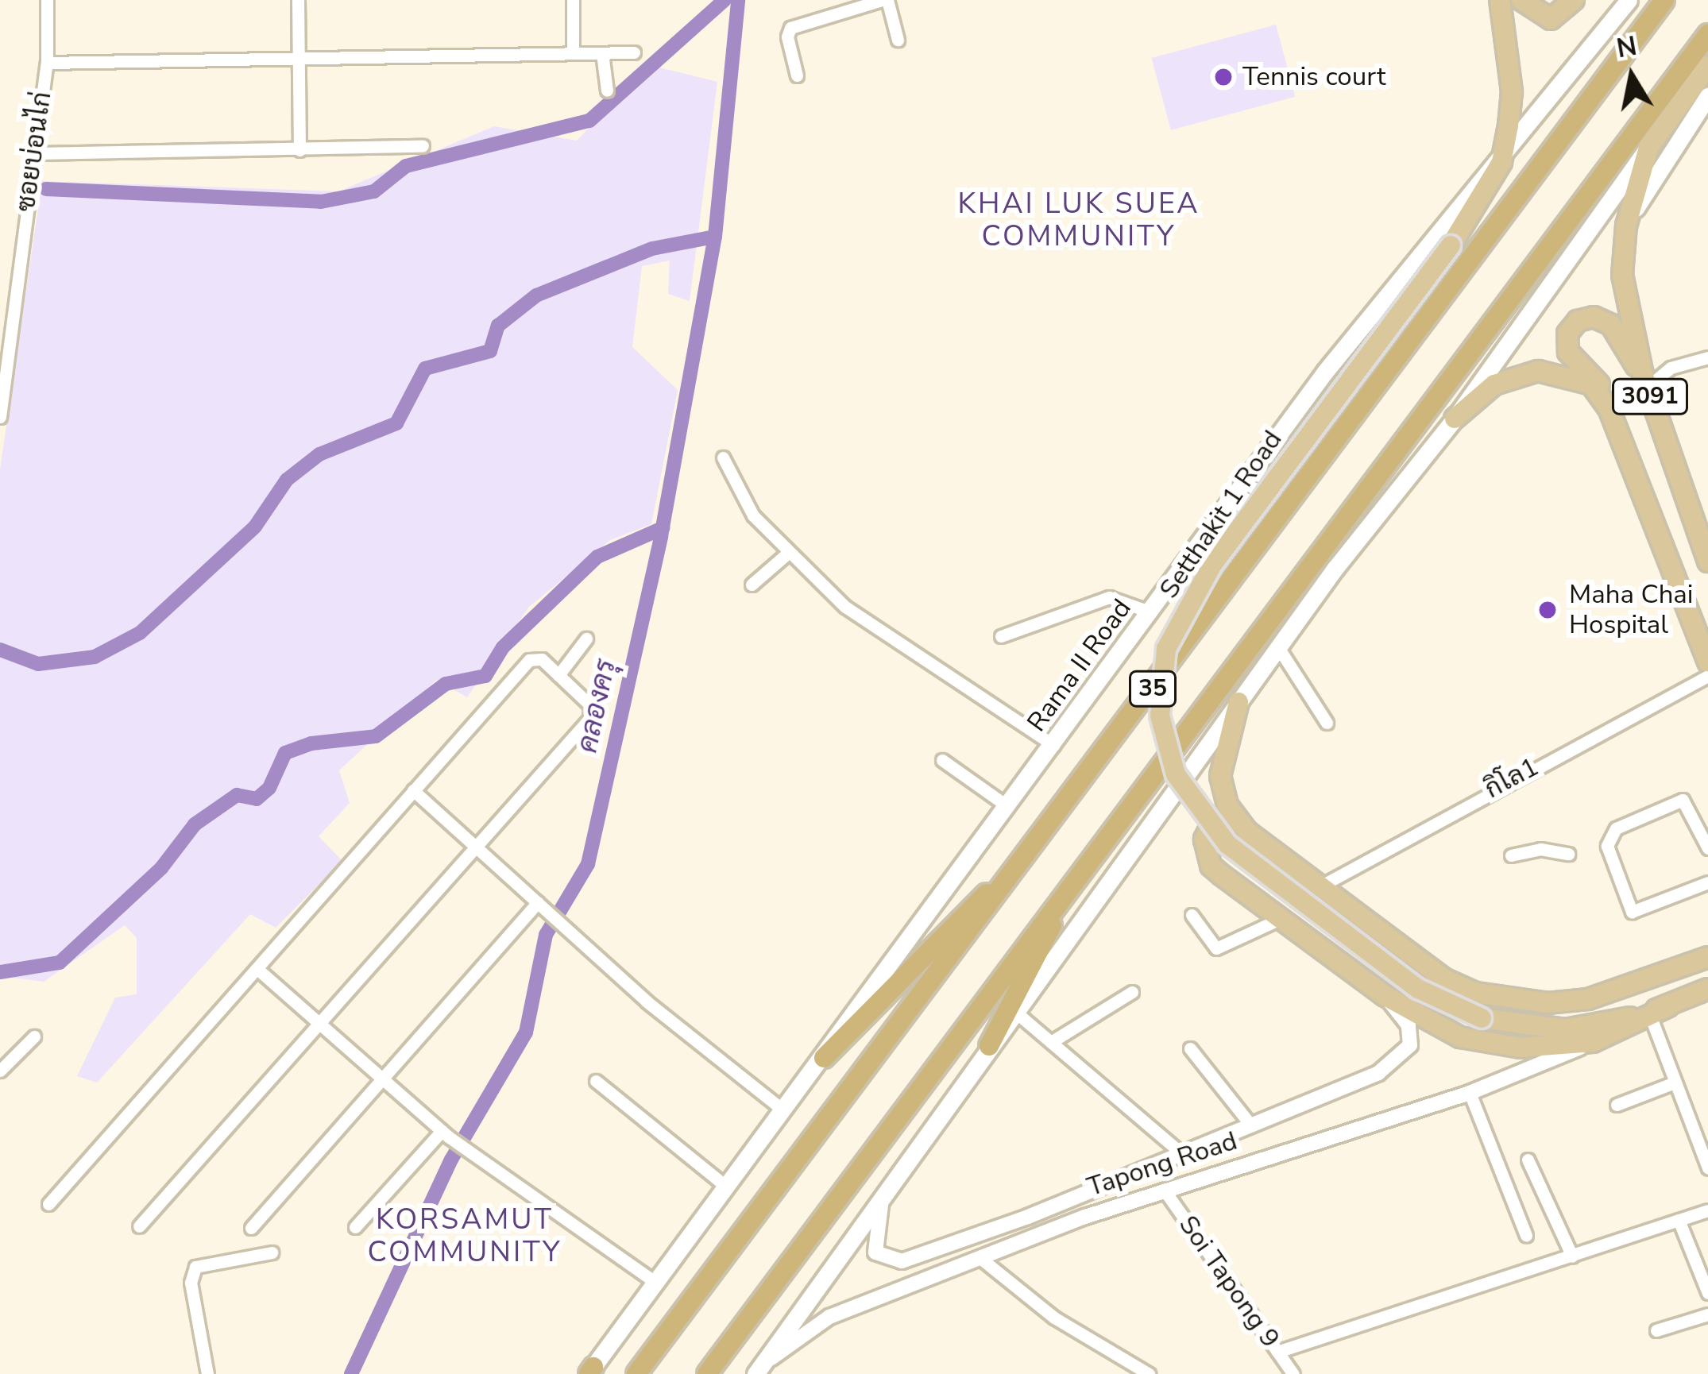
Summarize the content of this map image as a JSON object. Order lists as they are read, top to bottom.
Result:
{
  "streets": {
    "highway": ["35"],
    "main road": [
      "3091",
      "Setthakit 1 Road",
      "Rama II Road",
      "Tapong Road"
    ],
    "street": ["ซอยบ่อนไก่", "กิโล1", "Soi Tapong 9"]
  },
  "crossings": [
    ["Setthakit 1 Road", "Rama II Road"],
    ["Setthakit 1 Road", "Tapong Road"],
    ["Tapong Road", "Soi Tapong 9"]
  ],
  "districts": ["KHAI LUK SUEA COMMUNITY", "KORSAMUT COMMUNITY"],
  "water": ["คลองครุ"],
  "places": ["Tennis court", "Maha Chai Hospital"],
  "north": "top"
}
